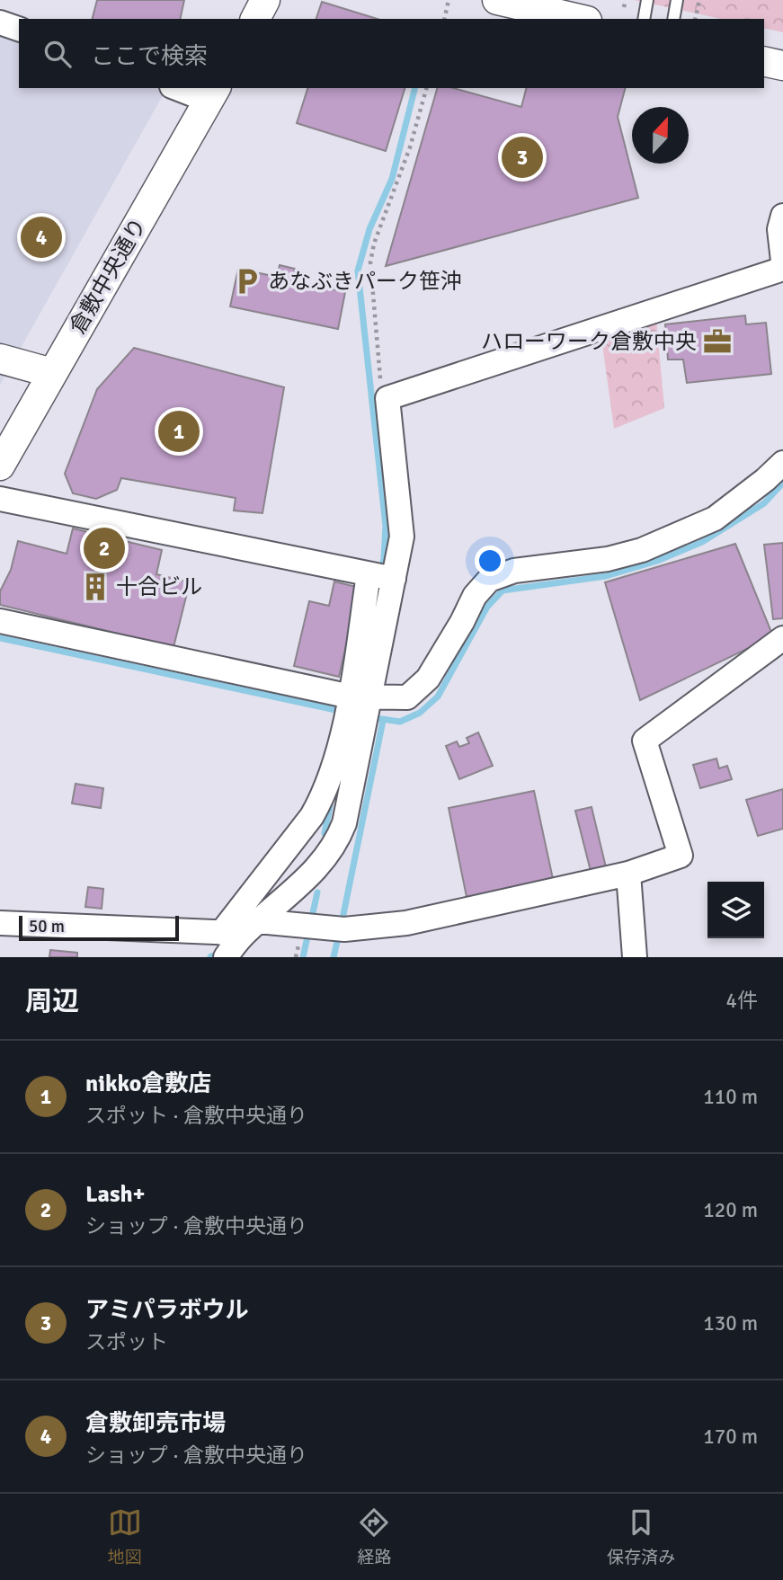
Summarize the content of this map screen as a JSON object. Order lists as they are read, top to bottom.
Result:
{
  "streets": {
    "street": ["倉敷中央通り"]
  },
  "places": {
    "parking": ["あなぶきパーク笹沖"],
    "office": ["ハローワーク倉敷中央"],
    "building": ["十合ビル"]
  },
  "scale_bar": "50 m",
  "north": "top",
  "page": {
    "search": "ここで検索",
    "pins": [
      "3",
      "4",
      "1",
      "2"
    ],
    "scale": "50 m",
    "heading": ["周辺", "4件"],
    "list": [
      {
        "mark": "1",
        "name": "nikko倉敷店",
        "note": "スポット · 倉敷中央通り",
        "value": "110 m"
      },
      {
        "mark": "2",
        "name": "Lash+",
        "note": "ショップ · 倉敷中央通り",
        "value": "120 m"
      },
      {
        "mark": "3",
        "name": "アミパラボウル",
        "note": "スポット",
        "value": "130 m"
      },
      {
        "mark": "4",
        "name": "倉敷卸売市場",
        "note": "ショップ · 倉敷中央通り",
        "value": "170 m"
      }
    ],
    "nav": ["地図", "経路", "保存済み"]
  }
}
